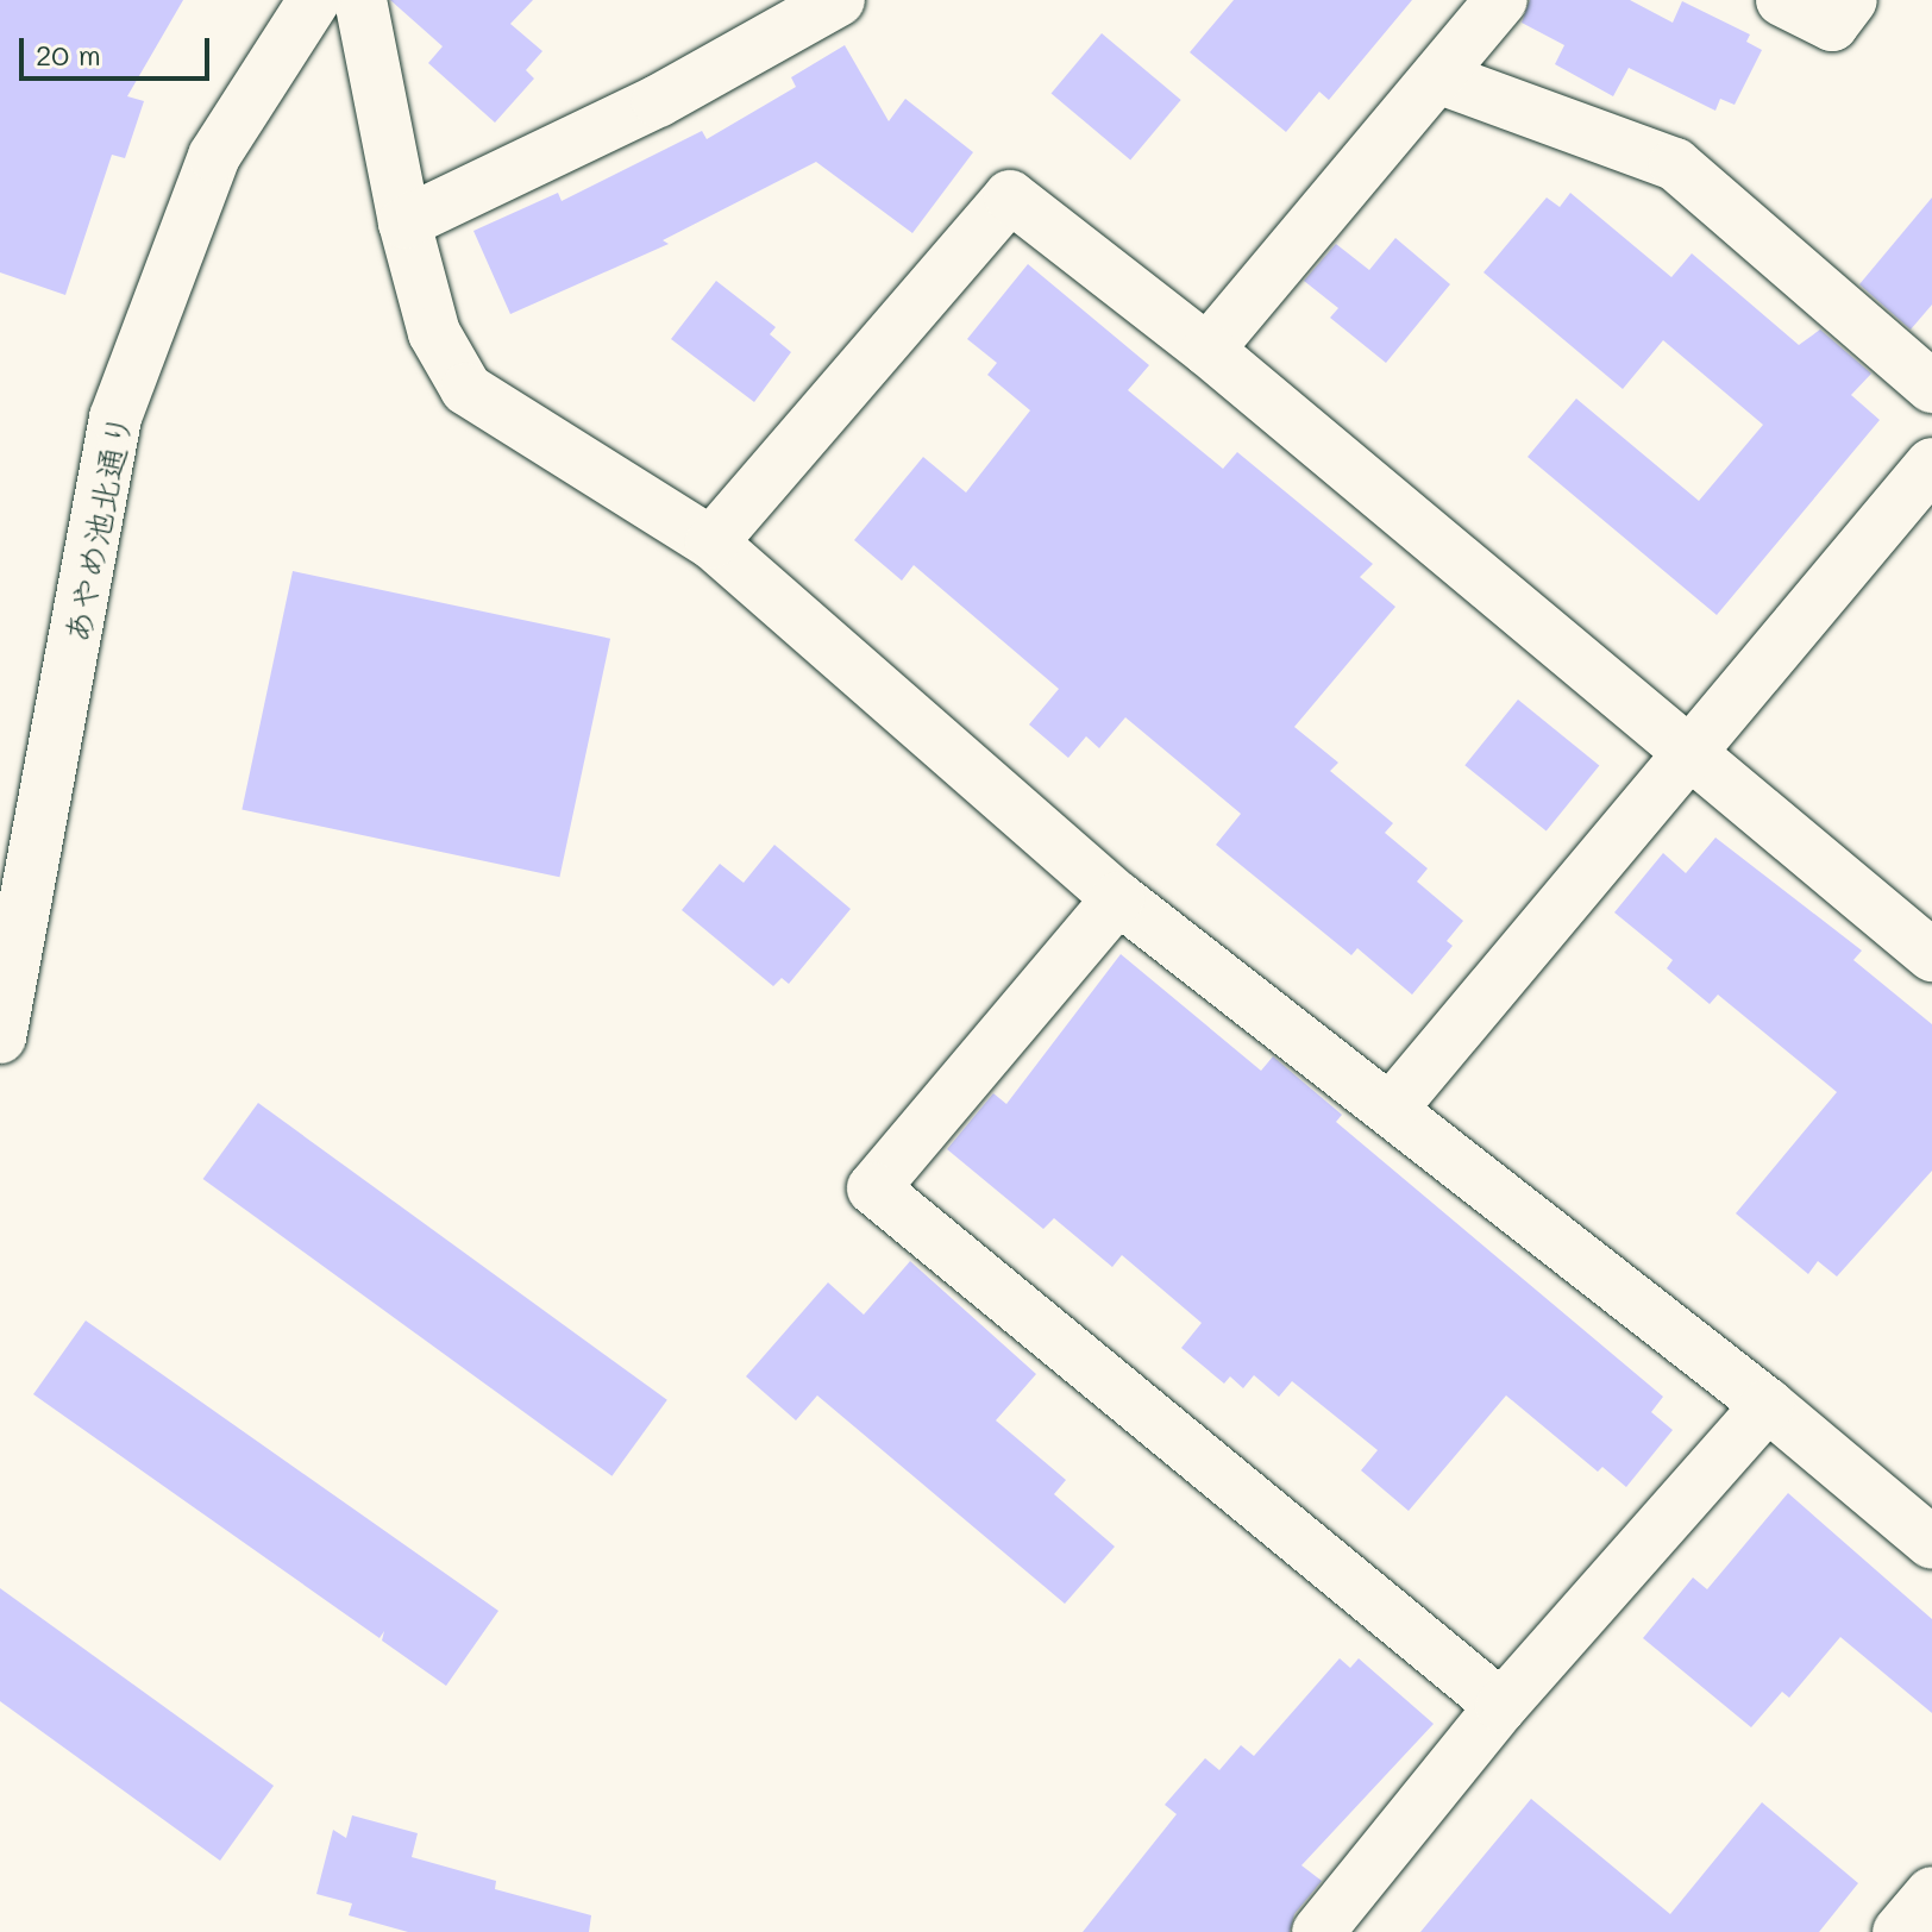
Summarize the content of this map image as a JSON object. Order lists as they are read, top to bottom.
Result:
{
  "streets": {
    "street": ["あやめ池北通り"]
  },
  "scale_bar": "20 m"
}
